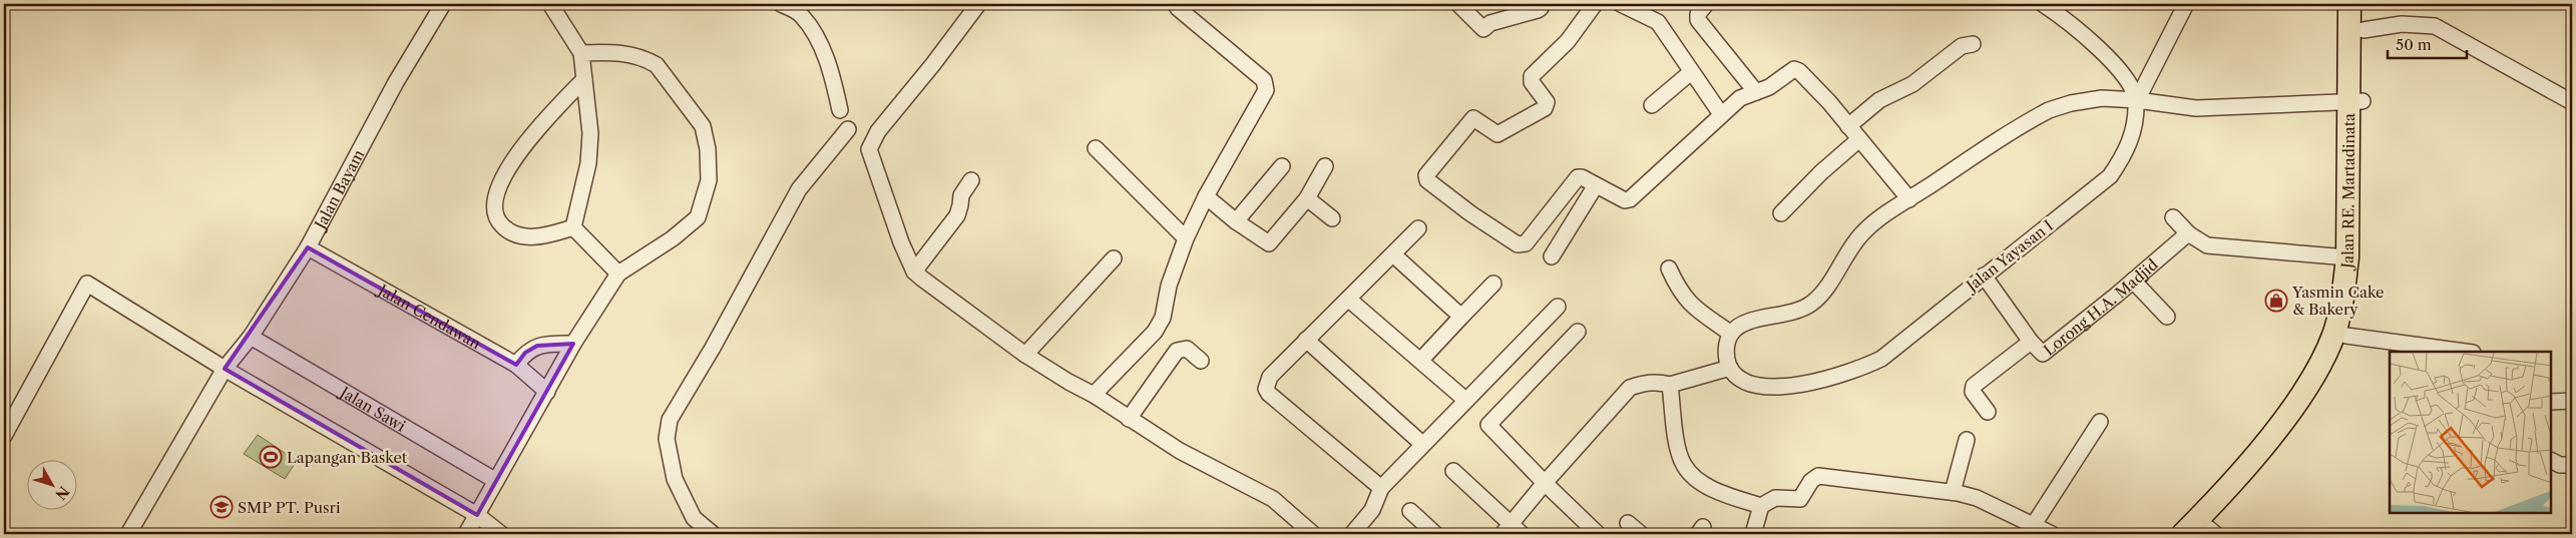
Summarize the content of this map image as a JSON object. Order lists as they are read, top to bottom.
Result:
{
  "streets": {
    "highway": ["Jalan RE. Martadinata"],
    "street": [
      "Jalan Bayam",
      "Jalan Yayasan I",
      "Lorong H.A. Madjid",
      "Jalan Cendawan",
      "Jalan Sawi"
    ]
  },
  "crossings": [
    ["Jalan Bayam", "Jalan Cendawan"],
    ["Jalan Bayam", "Jalan Sawi"],
    ["Jalan Yayasan I", "Lorong H.A. Madjid"]
  ],
  "places": {
    "shop": ["Yasmin Cake & Bakery"],
    "sports": ["Lapangan Basket"],
    "school or university": ["SMP PT. Pusri"]
  },
  "scale_bar": "50 m",
  "north": "bottom right"
}
